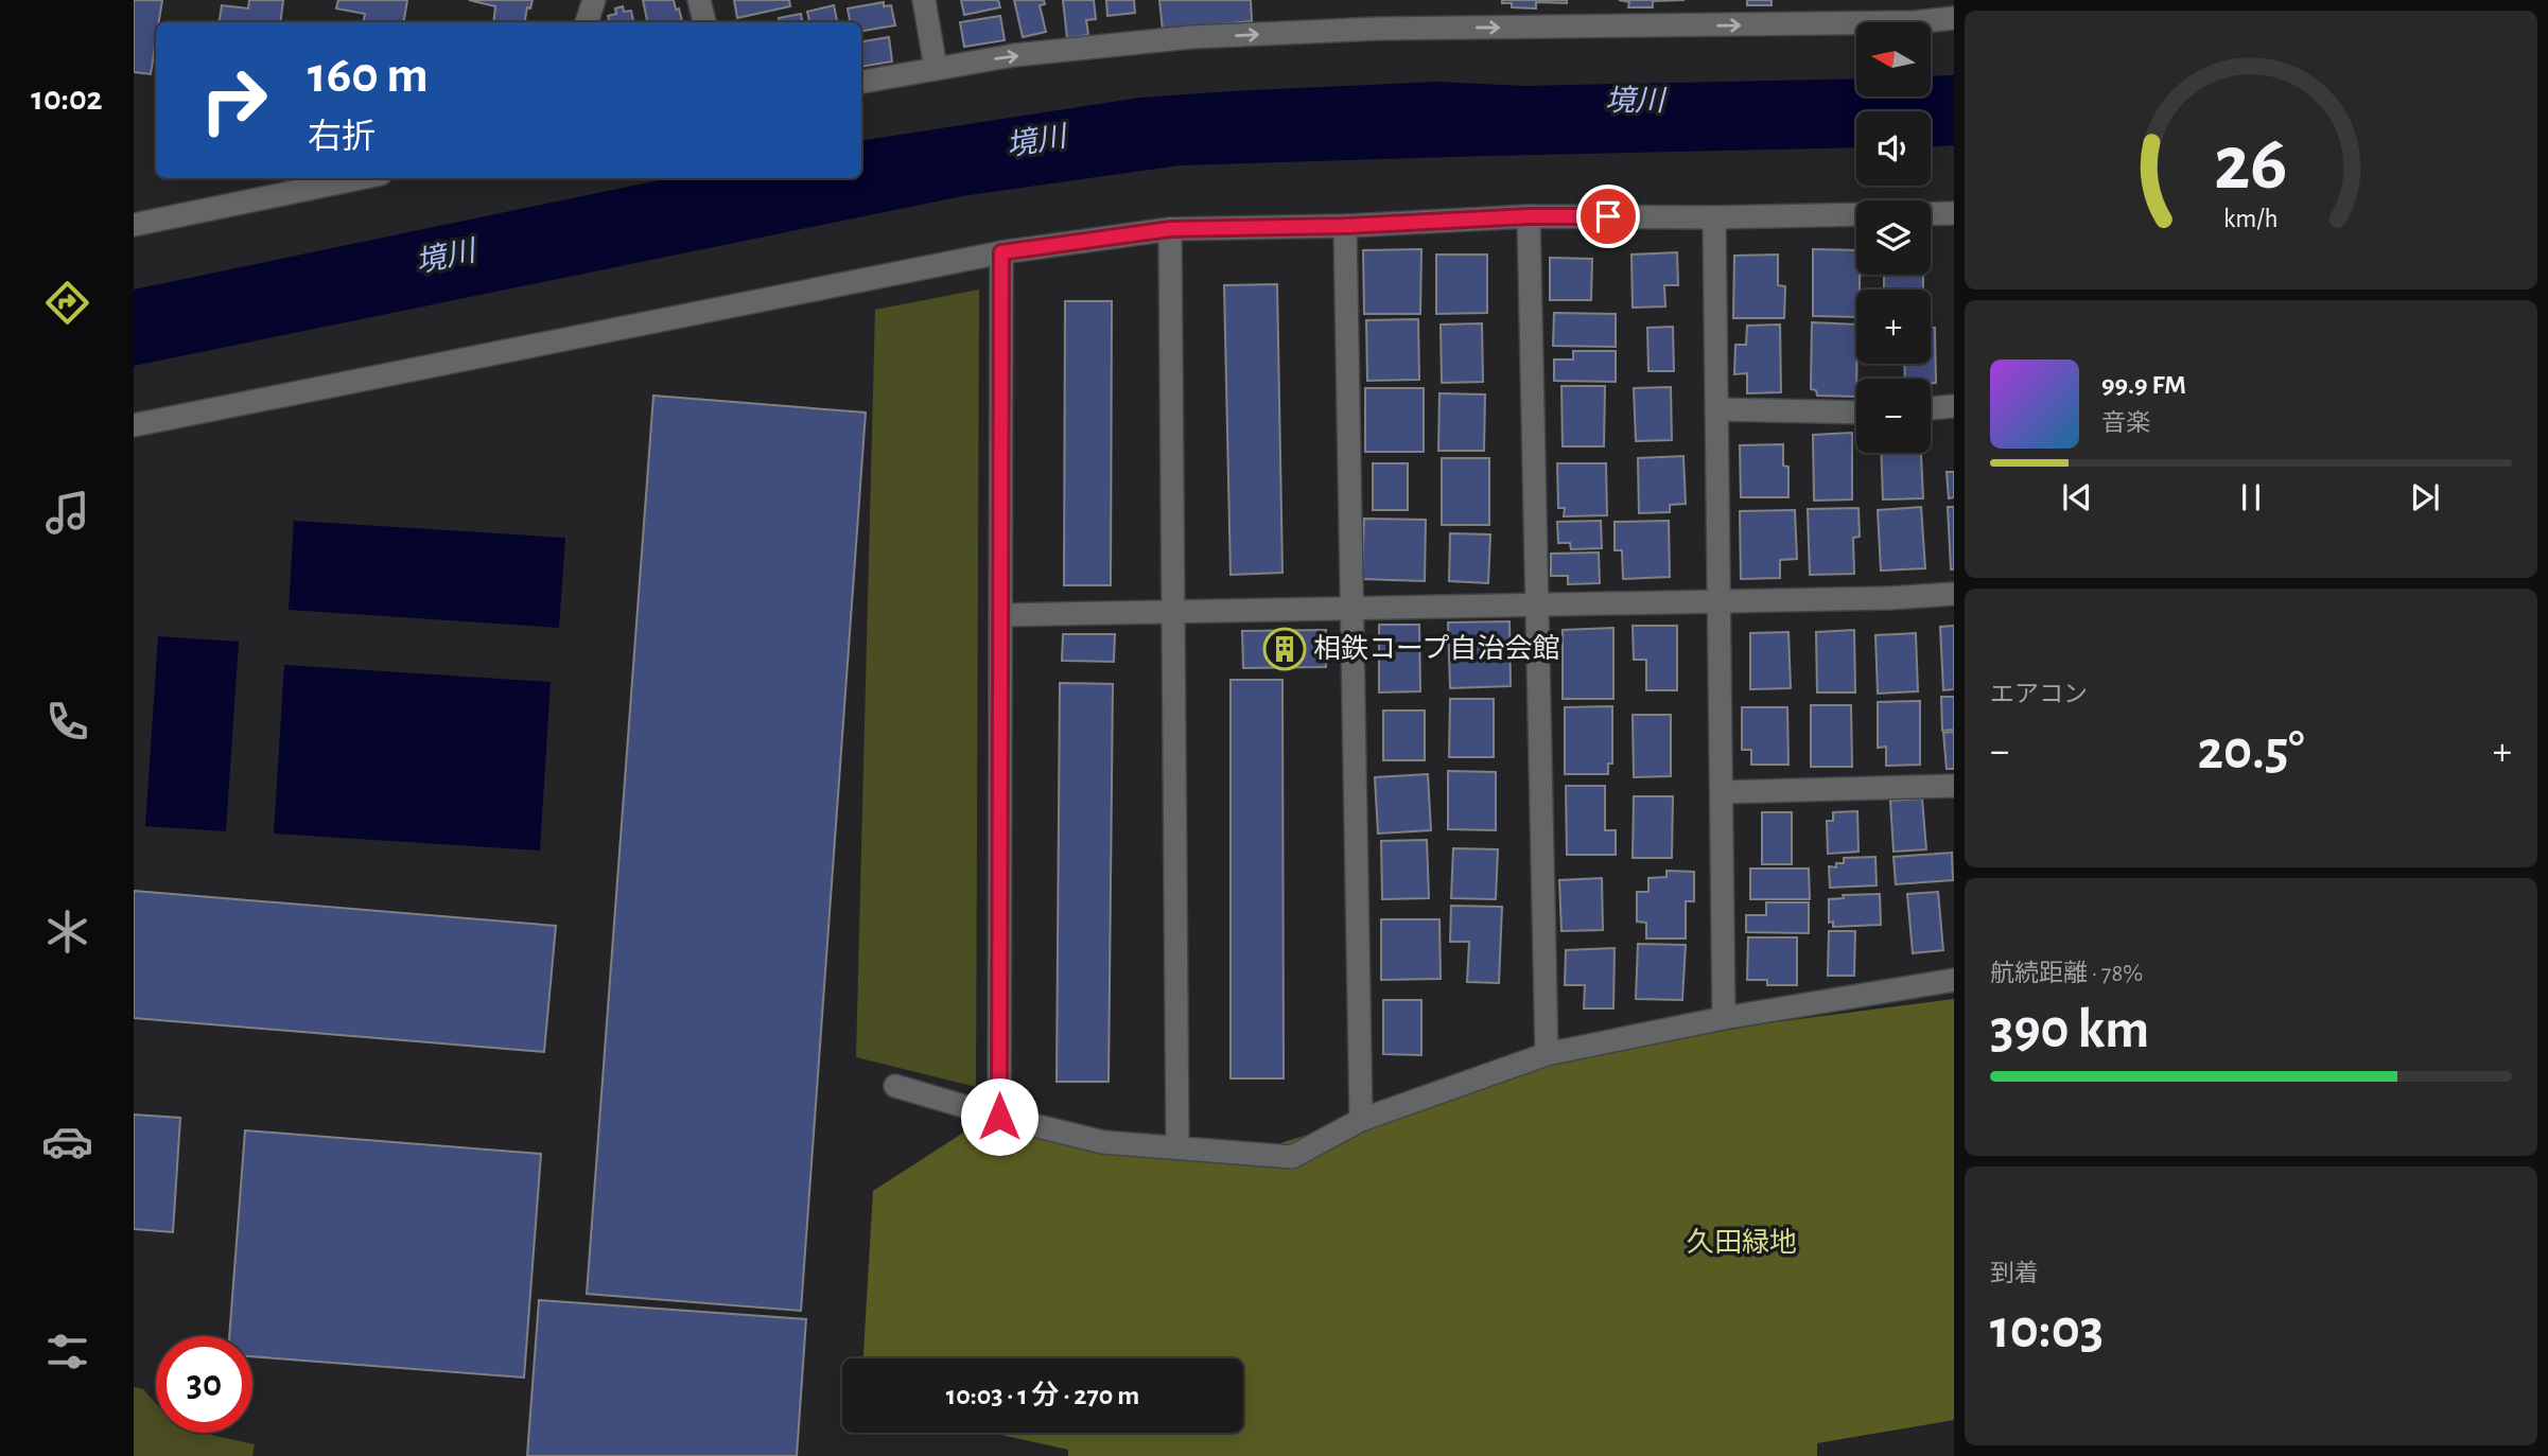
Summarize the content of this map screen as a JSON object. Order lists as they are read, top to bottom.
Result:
{
  "water": ["境川"],
  "parks": ["久田緑地"],
  "places": {
    "building": ["相鉄コープ自治会館"]
  },
  "north": "left",
  "page": {
    "tabs": "10:02",
    "map_buttons": ["+", "−"],
    "turn": ["160 m", "右折"],
    "song": ["99.9 FM", "音楽"],
    "tile": [
      "エアコン",
      ["航続距離 · 78%", "390 km"],
      ["到着", "10:03"]
    ],
    "heat": ["−", "20.5°", "+"],
    "limit": "30",
    "trip": "10:03 · 1 分 · 270 m",
    "gauge": ["26", "km/h"]
  }
}
